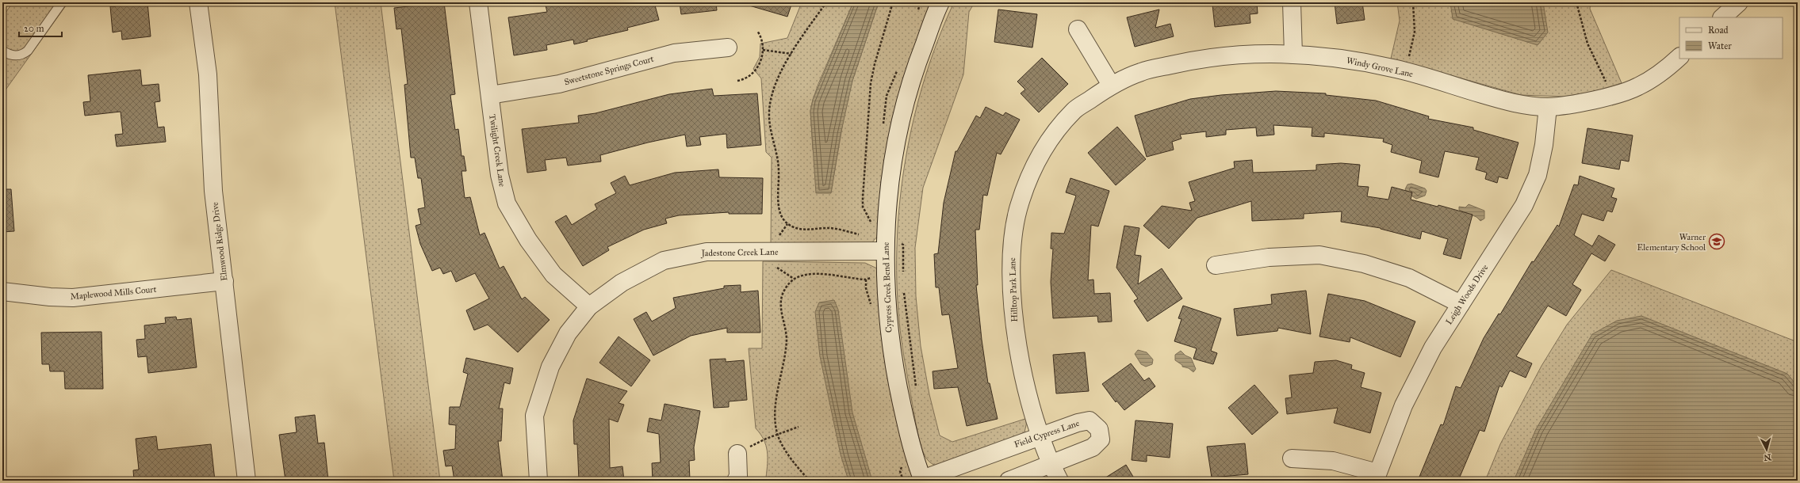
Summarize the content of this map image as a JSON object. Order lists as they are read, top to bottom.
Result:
{
  "streets": {
    "street": [
      "Windy Grove Lane",
      "Sweetstone Springs Court",
      "Twilight Creek Lane",
      "Elmwood Ridge Drive",
      "Jadestone Creek Lane",
      "Cypress Creek Bend Lane",
      "Hilltop Park Lane",
      "Maplewood Mills Court",
      "Leigh Woods Drive",
      "Field Cypress Lane"
    ]
  },
  "crossings": [
    ["Windy Grove Lane", "Hilltop Park Lane"],
    ["Windy Grove Lane", "Leigh Woods Drive"],
    ["Sweetstone Springs Court", "Twilight Creek Lane"],
    ["Twilight Creek Lane", "Jadestone Creek Lane"],
    ["Elmwood Ridge Drive", "Maplewood Mills Court"],
    ["Jadestone Creek Lane", "Cypress Creek Bend Lane"],
    ["Cypress Creek Bend Lane", "Field Cypress Lane"],
    ["Hilltop Park Lane", "Field Cypress Lane"]
  ],
  "places": {
    "school or university": ["Warner Elementary School"]
  },
  "legend": ["Road", "Water"],
  "scale_bar": "20 m",
  "north": "bottom"
}
